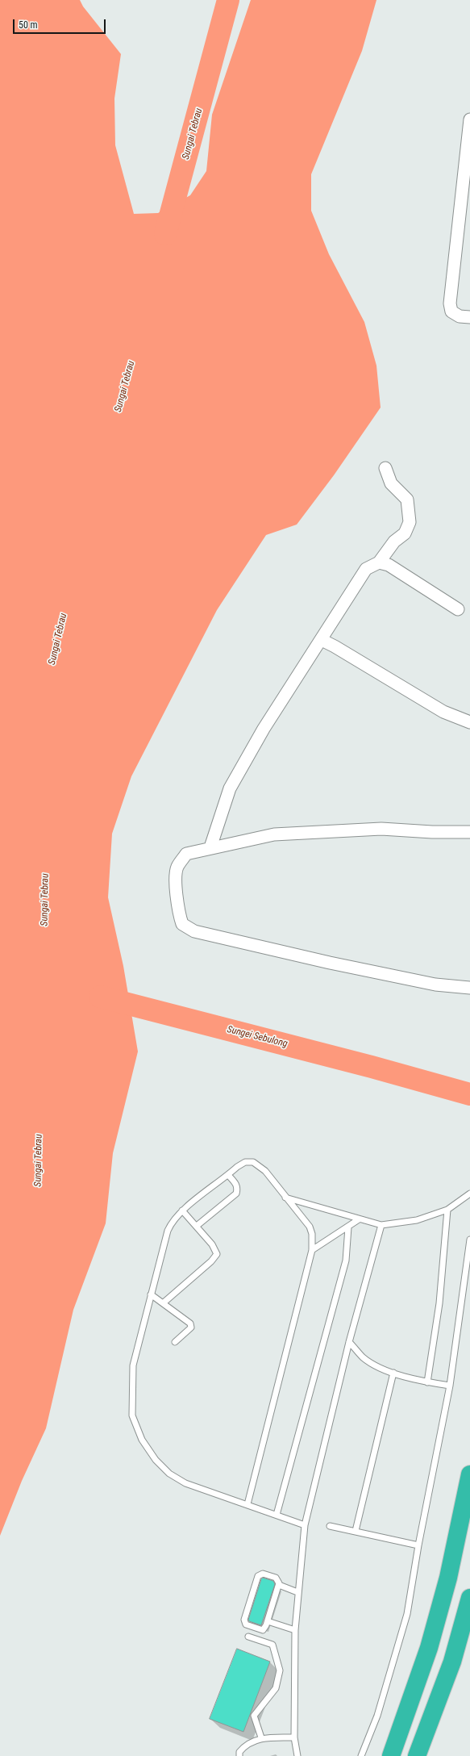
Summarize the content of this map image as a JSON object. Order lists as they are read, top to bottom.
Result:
{
  "water": ["Sungai Tebrau", "Sungei Sebulong"],
  "scale_bar": "50 m"
}
